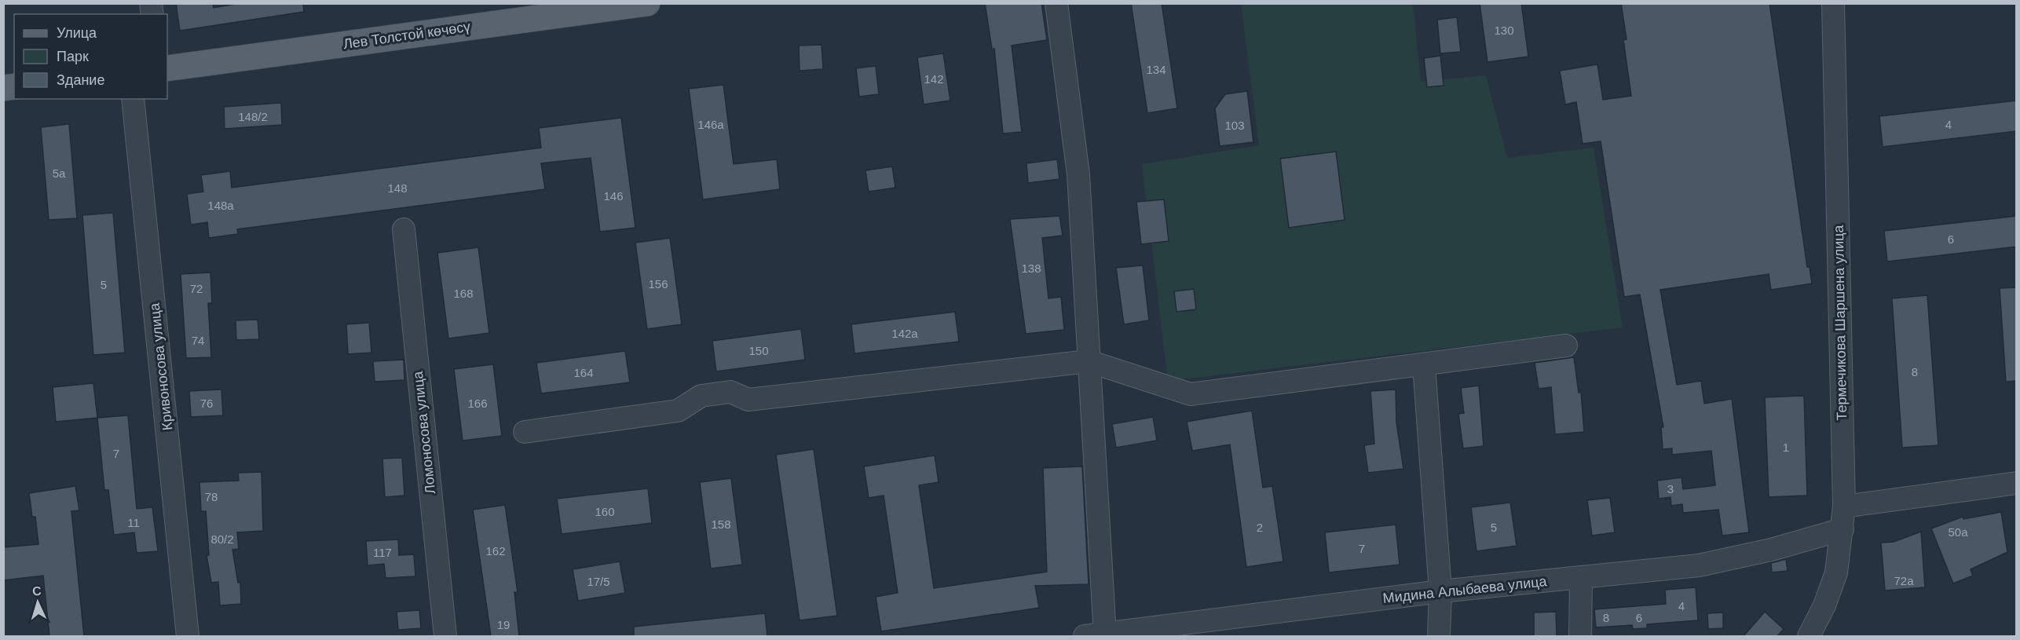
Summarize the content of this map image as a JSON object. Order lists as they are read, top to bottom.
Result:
{
  "streets": {
    "main road": ["Лев Толстой көчөсү"],
    "street": [
      "Термечикова Шаршена улица",
      "Кривоносова улица",
      "Ломоносова улица",
      "Мидина Алыбаева улица"
    ]
  },
  "crossings": [
    ["Термечикова Шаршена улица", "Мидина Алыбаева улица"]
  ],
  "house_numbers": [
    "130",
    "134",
    "142",
    "148/2",
    "146а",
    "4",
    "103",
    "5a",
    "148",
    "146",
    "148а",
    "6",
    "138",
    "156",
    "5",
    "72",
    "168",
    "142a",
    "74",
    "150",
    "8",
    "164",
    "76",
    "166",
    "1",
    "7",
    "3",
    "78",
    "160",
    "11",
    "158",
    "2",
    "5",
    "50а",
    "80/2",
    "7",
    "162",
    "117",
    "72а",
    "17/5",
    "4",
    "8",
    "6",
    "19"
  ],
  "legend": ["Улица", "Парк", "Здание"],
  "north": "top"
}
